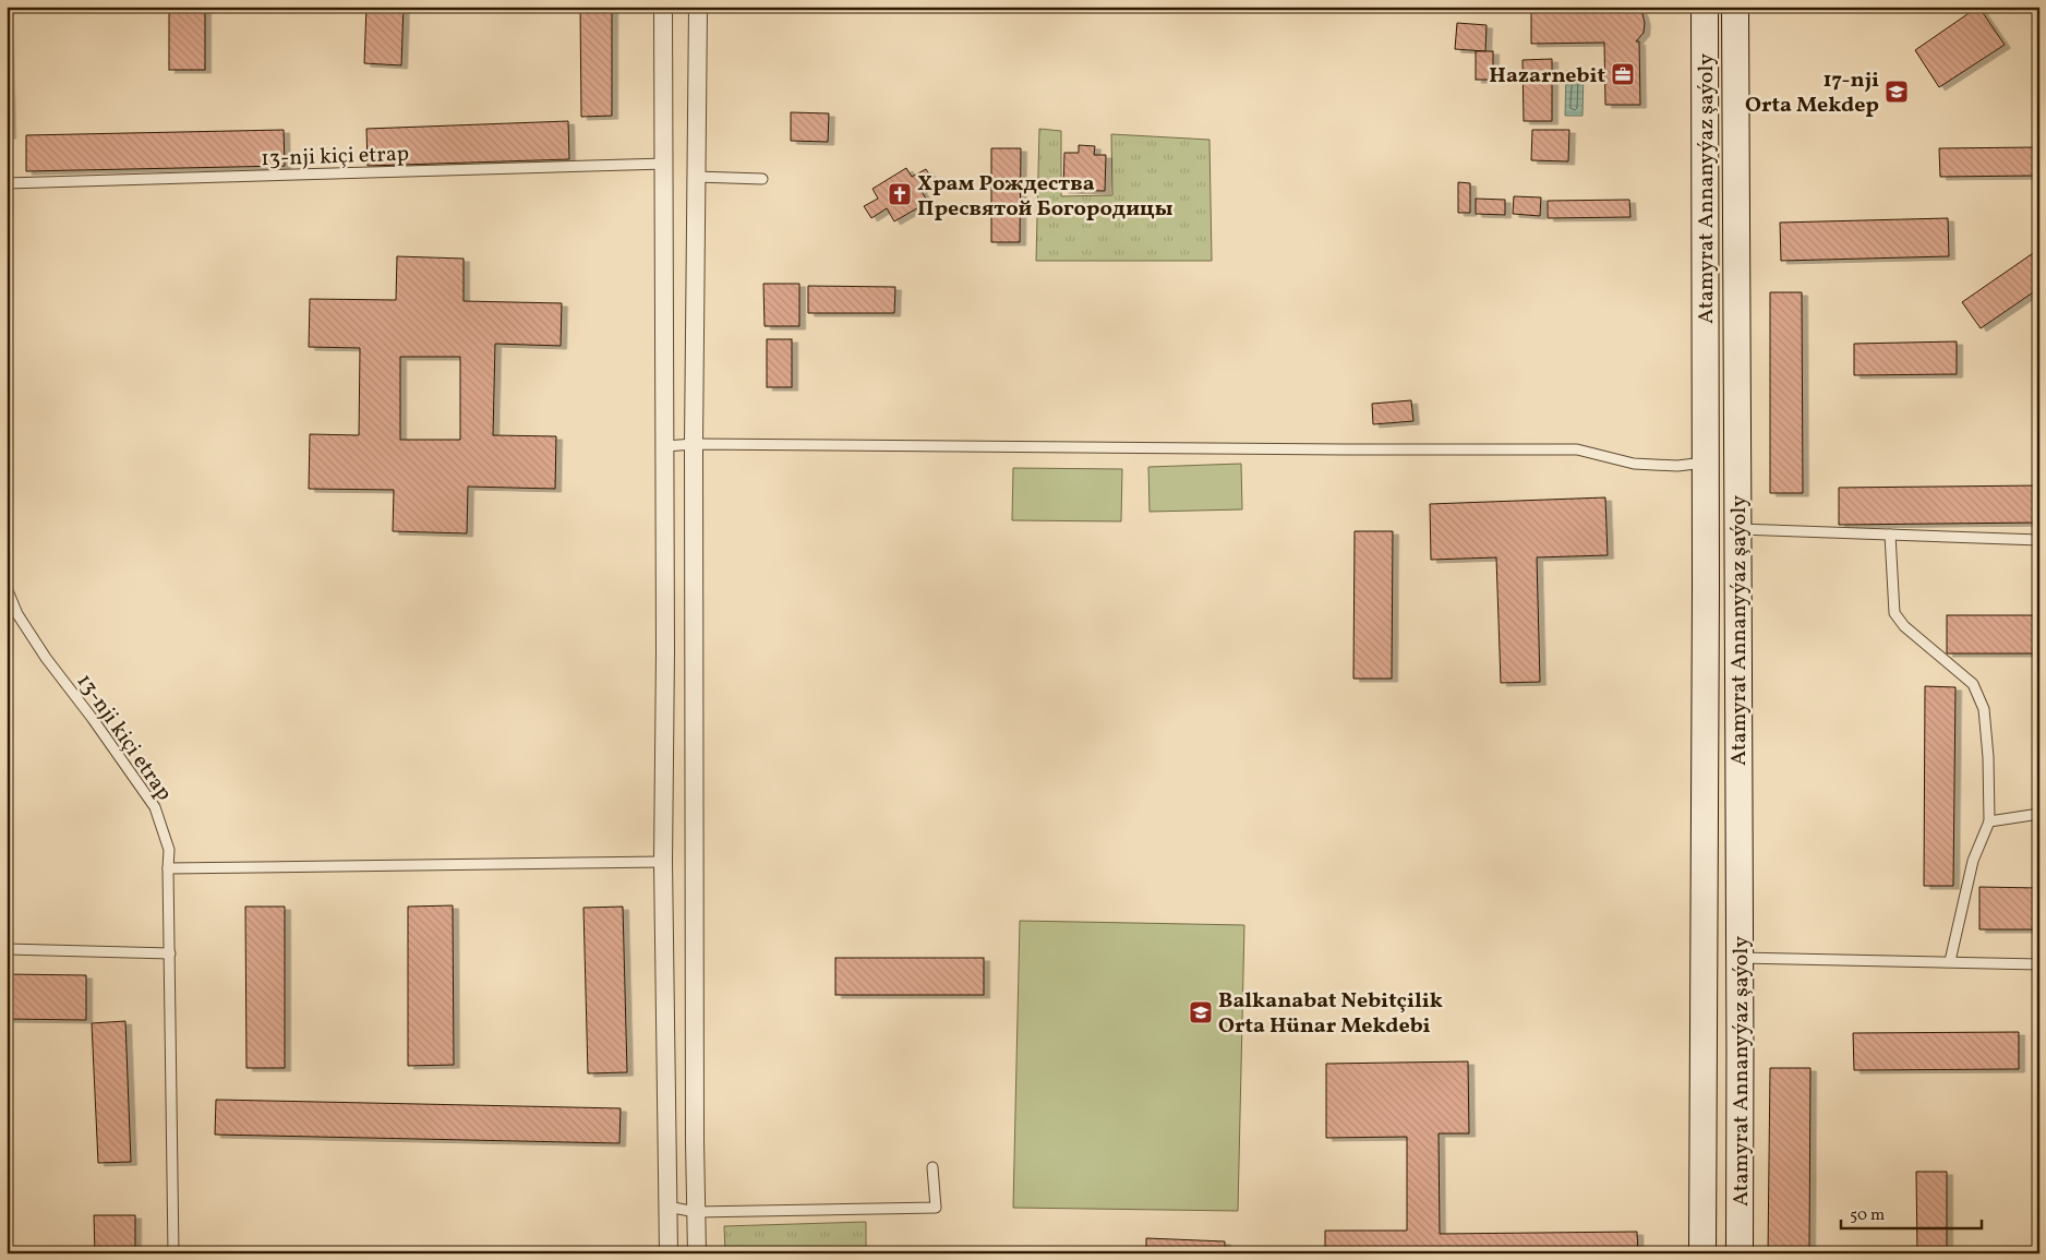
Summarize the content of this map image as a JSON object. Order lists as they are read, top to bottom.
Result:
{
  "streets": {
    "street": ["Atamyrat Annanyýaz şaýoly"],
    "lane": ["13-nji kiçi etrap"]
  },
  "places": {
    "office": ["Hazarnebit"],
    "school or university": ["17-nji Orta Mekdep", "Balkanabat Nebitçilik Orta Hünar Mekdebi"],
    "church": ["Храм Рождества Пресвятой Богородицы"]
  },
  "scale_bar": "50 m"
}
